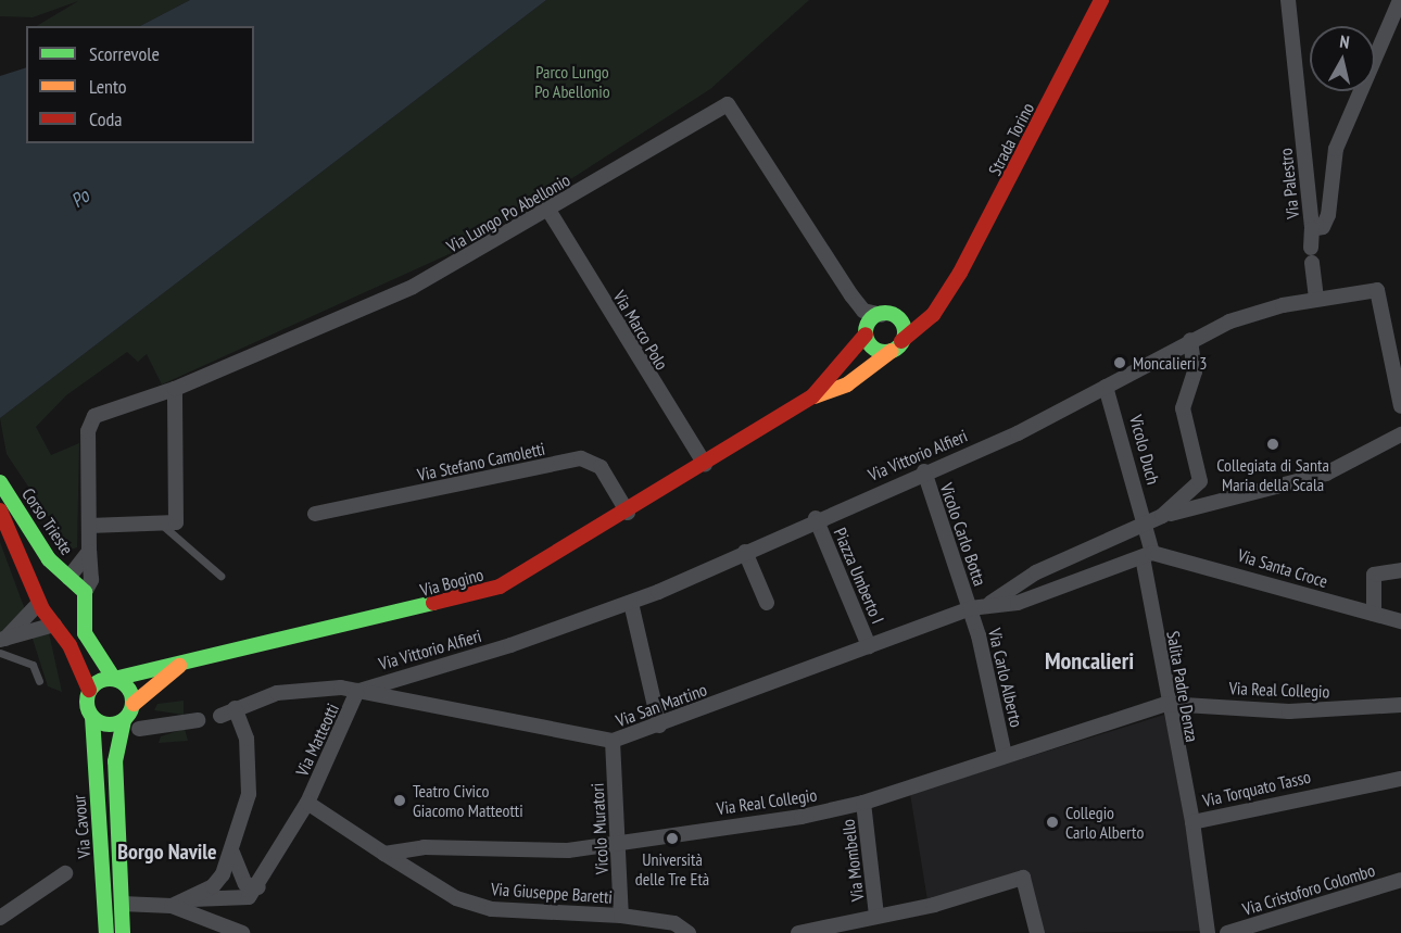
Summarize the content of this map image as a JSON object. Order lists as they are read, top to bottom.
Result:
{
  "streets": {
    "main road": [
      "Strada Torino",
      "Corso Trieste",
      "Via Bogino",
      "Via Cavour"
    ],
    "street": [
      "Via Palestro",
      "Via Lungo Po Abellonio",
      "Via Marco Polo",
      "Vicolo Duch",
      "Via Vittorio Alfieri",
      "Via Stefano Camoletti",
      "Vicolo Carlo Botta",
      "Via Santa Croce",
      "Piazza Umberto I",
      "Via Carlo Alberto",
      "Salita Padre Denza",
      "Via Real Collegio",
      "Via San Martino",
      "Via Matteotti",
      "Via Torquato Tasso",
      "Vicolo Muratori",
      "Via Mombello",
      "Via Cristoforo Colombo",
      "Via Giuseppe Baretti"
    ]
  },
  "crossings": [
    ["Strada Torino", "Via Lungo Po Abellonio"],
    ["Strada Torino", "Via Marco Polo"],
    ["Strada Torino", "Via Bogino"],
    ["Via Lungo Po Abellonio", "Via Marco Polo"],
    ["Via Marco Polo", "Via Bogino"],
    ["Vicolo Duch", "Via Vittorio Alfieri"],
    ["Vicolo Duch", "Via Santa Croce"],
    ["Vicolo Duch", "Salita Padre Denza"],
    ["Via Vittorio Alfieri", "Vicolo Carlo Botta"],
    ["Via Vittorio Alfieri", "Piazza Umberto I"],
    ["Via Vittorio Alfieri", "Via San Martino"],
    ["Via Vittorio Alfieri", "Via Matteotti"],
    ["Via Stefano Camoletti", "Via Bogino"],
    ["Corso Trieste", "Via Bogino"],
    ["Corso Trieste", "Via Cavour"],
    ["Vicolo Carlo Botta", "Via Carlo Alberto"],
    ["Vicolo Carlo Botta", "Via San Martino"],
    ["Via Santa Croce", "Salita Padre Denza"],
    ["Piazza Umberto I", "Via San Martino"],
    ["Via Bogino", "Via Cavour"],
    ["Via Carlo Alberto", "Via Real Collegio"],
    ["Via Carlo Alberto", "Via San Martino"],
    ["Salita Padre Denza", "Via Real Collegio"],
    ["Salita Padre Denza", "Via Torquato Tasso"],
    ["Via Real Collegio", "Vicolo Muratori"],
    ["Via Real Collegio", "Via Mombello"],
    ["Via Real Collegio", "Via Giuseppe Baretti"],
    ["Via San Martino", "Via Matteotti"],
    ["Via San Martino", "Vicolo Muratori"],
    ["Vicolo Muratori", "Via Giuseppe Baretti"]
  ],
  "districts": ["Moncalieri", "Borgo Navile"],
  "water": ["Po"],
  "parks": ["Parco Lungo Po Abellonio"],
  "places": [
    "Moncalieri 3",
    "Collegiata di Santa Maria della Scala",
    "Teatro Civico Giacomo Matteotti",
    "Collegio Carlo Alberto",
    "Università delle Tre Età"
  ],
  "legend": ["Scorrevole", "Lento", "Coda"],
  "north": "top"
}
